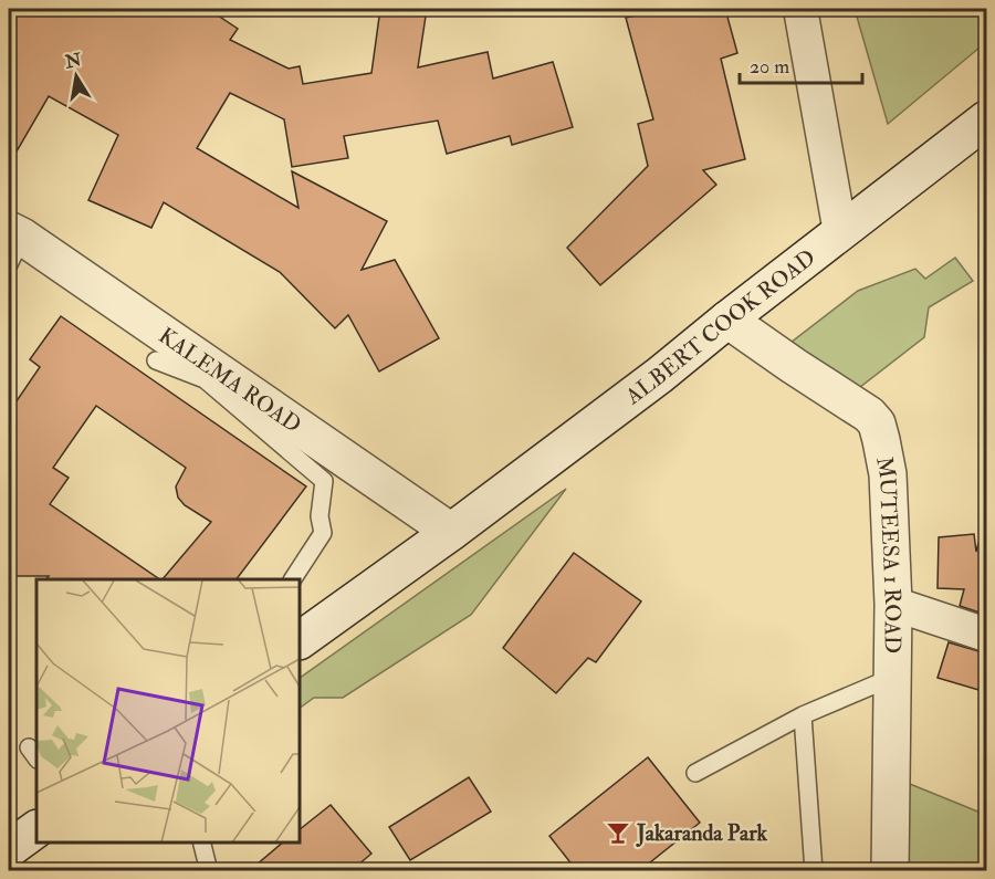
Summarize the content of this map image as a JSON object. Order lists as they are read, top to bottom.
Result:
{
  "streets": {
    "street": ["ALBERT COOK ROAD", "KALEMA ROAD", "MUTEESA 1 ROAD"]
  },
  "crossings": [
    ["ALBERT COOK ROAD", "KALEMA ROAD"],
    ["ALBERT COOK ROAD", "MUTEESA 1 ROAD"]
  ],
  "places": {
    "bar": ["Jakaranda Park"]
  },
  "scale_bar": "20 m",
  "north": "top"
}
